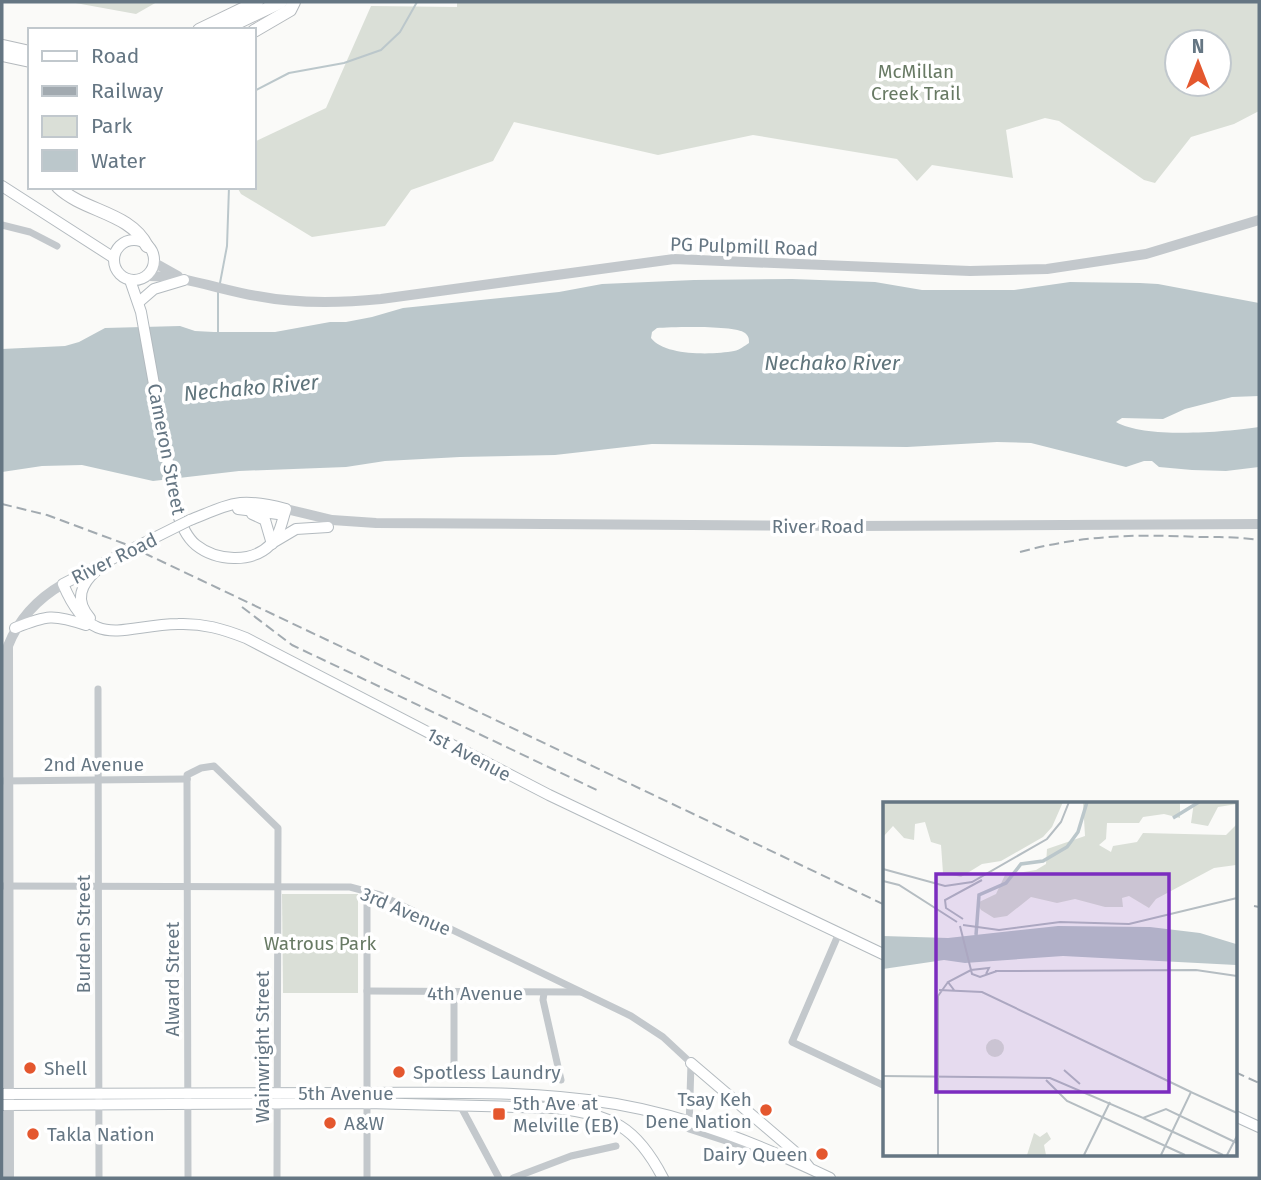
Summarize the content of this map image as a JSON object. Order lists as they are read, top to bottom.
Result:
{
  "streets": {
    "main road": [
      "Cameron Street",
      "River Road",
      "1st Avenue",
      "5th Avenue"
    ],
    "street": [
      "PG Pulpmill Road",
      "2nd Avenue",
      "3rd Avenue",
      "Burden Street",
      "Alward Street",
      "4th Avenue",
      "Wainwright Street"
    ]
  },
  "crossings": [
    ["Cameron Street", "River Road"],
    ["2nd Avenue", "Burden Street"],
    ["2nd Avenue", "Alward Street"],
    ["2nd Avenue", "Wainwright Street"],
    ["3rd Avenue", "Burden Street"],
    ["3rd Avenue", "Alward Street"],
    ["3rd Avenue", "4th Avenue"],
    ["3rd Avenue", "Wainwright Street"],
    ["Burden Street", "5th Avenue"],
    ["Alward Street", "Wainwright Street"],
    ["Alward Street", "5th Avenue"],
    ["Wainwright Street", "5th Avenue"]
  ],
  "water": ["Nechako River"],
  "parks": ["McMillan Creek Trail", "Watrous Park"],
  "places": {
    "other": [
      "Shell",
      "Spotless Laundry",
      "Tsay Keh Dene Nation",
      "A&W",
      "Takla Nation",
      "Dairy Queen"
    ],
    "transit": ["5th Ave at Melville (EB)"]
  },
  "legend": [
    "Road",
    "Railway",
    "Park",
    "Water"
  ],
  "north": "top"
}
